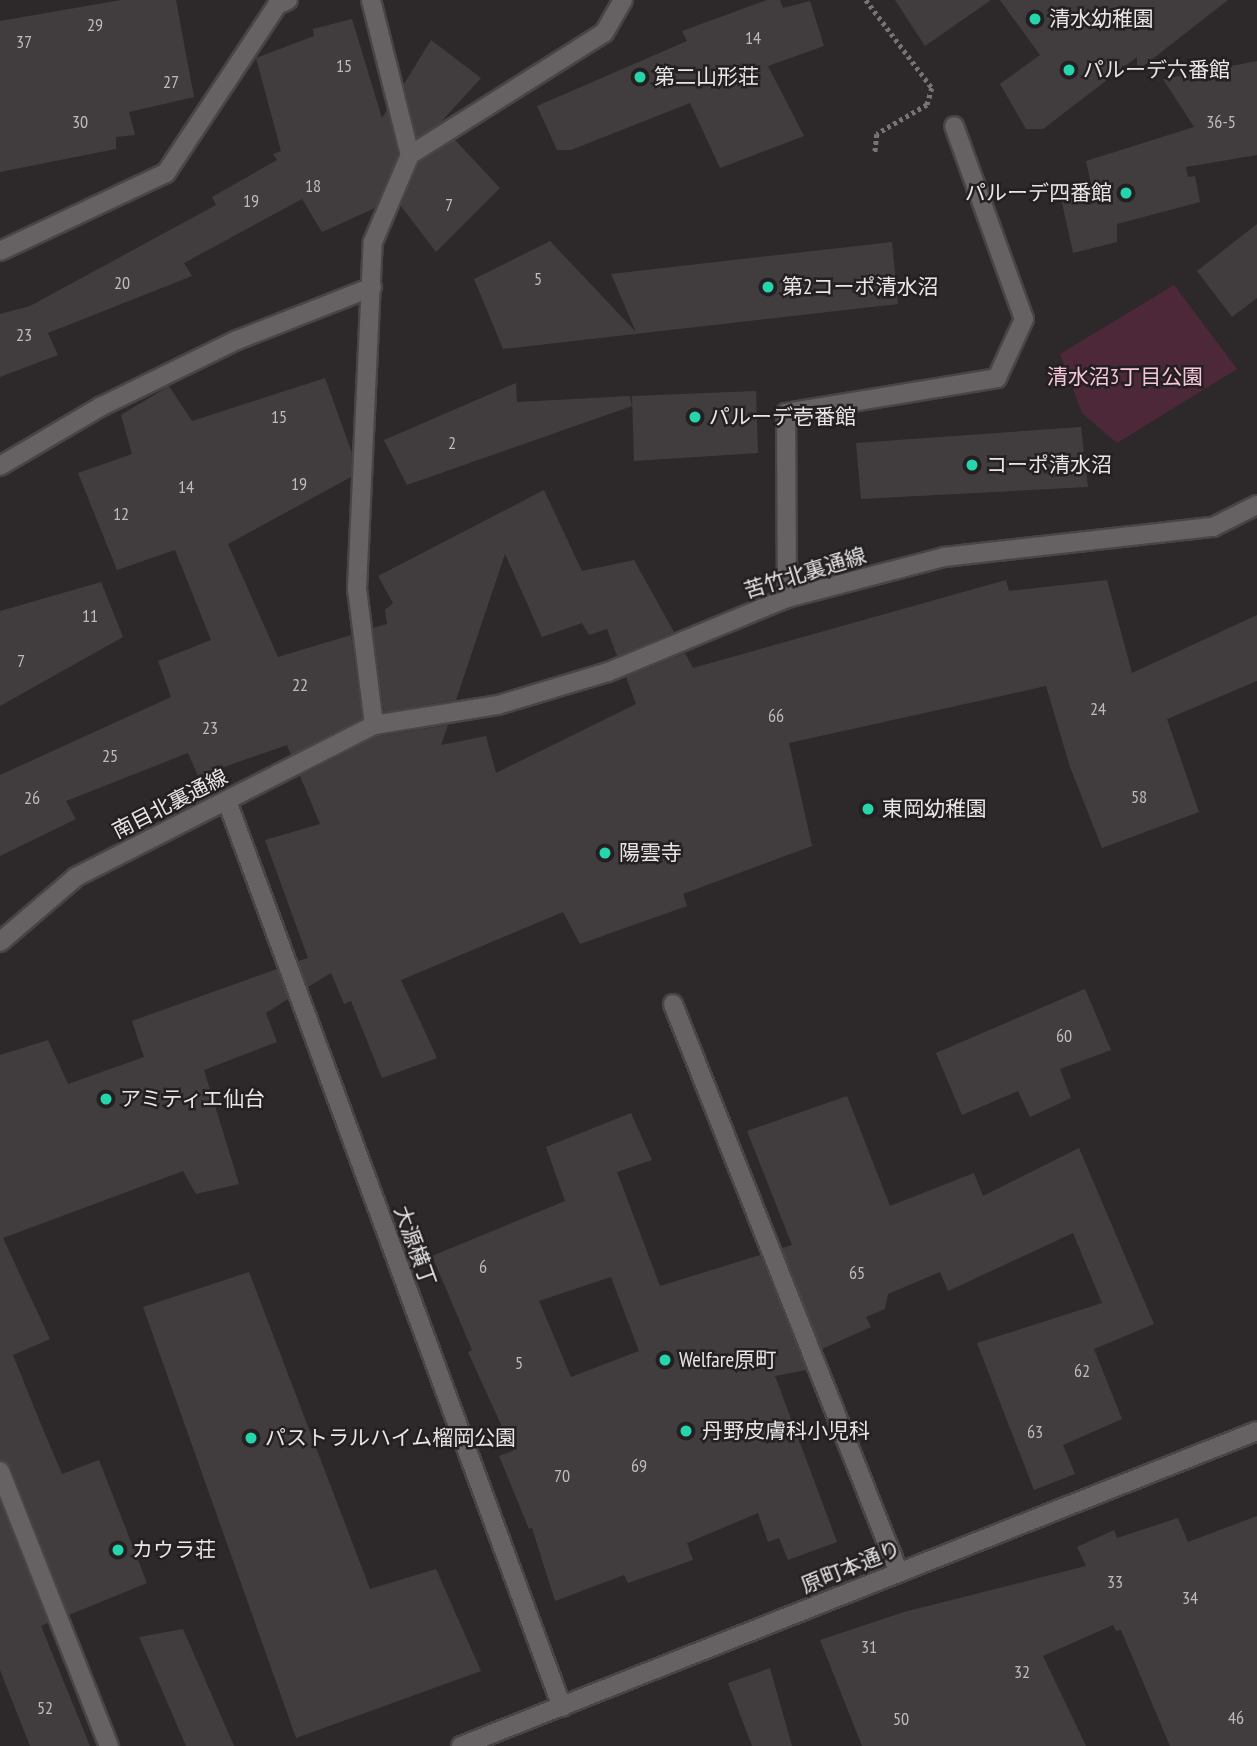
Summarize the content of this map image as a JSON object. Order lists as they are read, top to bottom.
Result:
{
  "streets": {
    "street": [
      "苦竹北裏通線",
      "南目北裏通線",
      "大源横丁",
      "原町本通り"
    ]
  },
  "crossings": [
    ["苦竹北裏通線", "南目北裏通線"],
    ["南目北裏通線", "大源横丁"],
    ["大源横丁", "原町本通り"]
  ],
  "parks": ["清水沼3丁目公園"],
  "places": [
    "清水幼稚園",
    "パルーデ六番館",
    "第二山形荘",
    "パルーデ四番館",
    "第2コーポ清水沼",
    "パルーデ壱番館",
    "コーポ清水沼",
    "東岡幼稚園",
    "陽雲寺",
    "アミティエ仙台",
    "Welfare原町",
    "丹野皮膚科小児科",
    "パストラルハイム榴岡公園",
    "カウラ荘"
  ],
  "house_numbers": [
    "29",
    "14",
    "37",
    "15",
    "27",
    "30",
    "36-5",
    "18",
    "19",
    "7",
    "5",
    "20",
    "23",
    "15",
    "2",
    "19",
    "14",
    "12",
    "11",
    "7",
    "22",
    "24",
    "66",
    "23",
    "25",
    "58",
    "26",
    "60",
    "6",
    "65",
    "5",
    "62",
    "63",
    "69",
    "70",
    "33",
    "34",
    "31",
    "32",
    "52",
    "46",
    "50"
  ]
}
